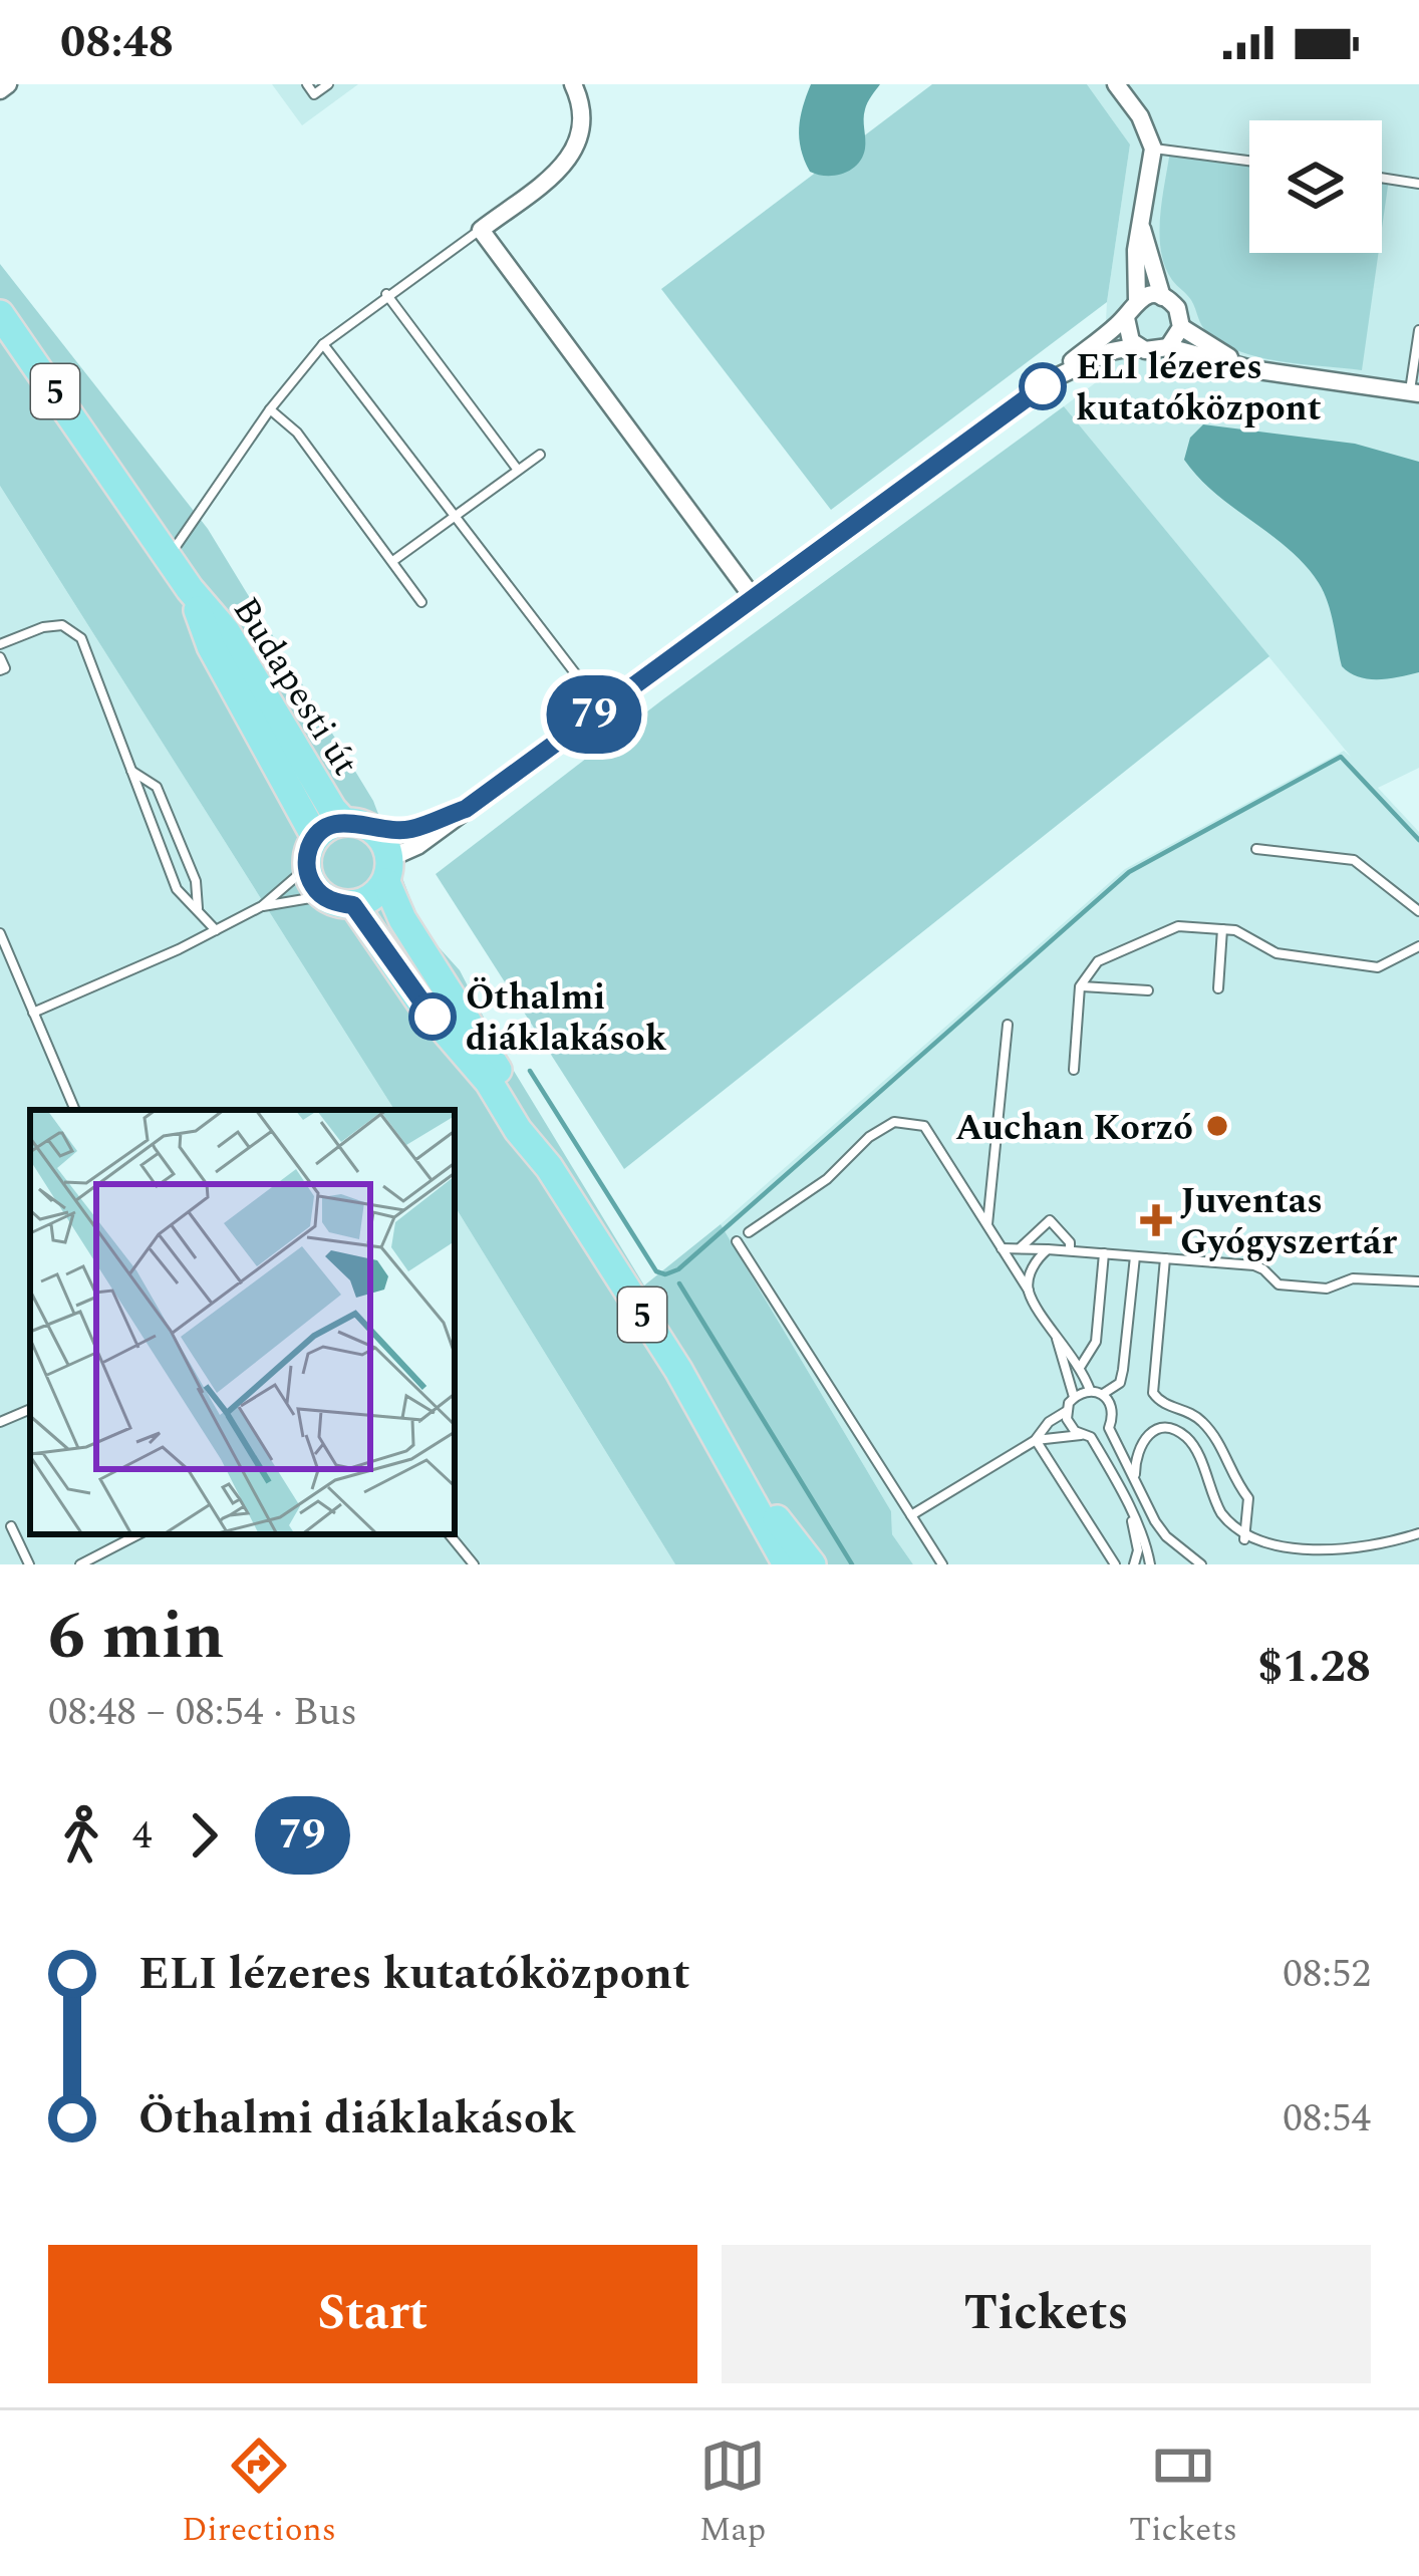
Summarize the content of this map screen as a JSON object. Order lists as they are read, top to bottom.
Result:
{
  "streets": {
    "main road": ["5", "Budapesti út"]
  },
  "crossings": [
    ["5", "Budapesti út"]
  ],
  "places": {
    "other": ["ELI lézeres kutatóközpont", "Öthalmi diáklakások", "Auchan Korzó"],
    "health": ["Juventas Gyógyszertár"]
  },
  "lines": ["bus line 79"],
  "page": {
    "status": "08:48",
    "on_map": "79",
    "heading": ["6 min", "08:48 – 08:54 · Bus", "$1.28"],
    "legs": ["4", "79"],
    "list": [
      {
        "name": "ELI lézeres kutatóközpont",
        "value": "08:52"
      },
      {
        "name": "Öthalmi diáklakások",
        "value": "08:54"
      }
    ],
    "buttons": ["Start", "Tickets"],
    "tabs": ["Directions", "Map", "Tickets"]
  }
}
